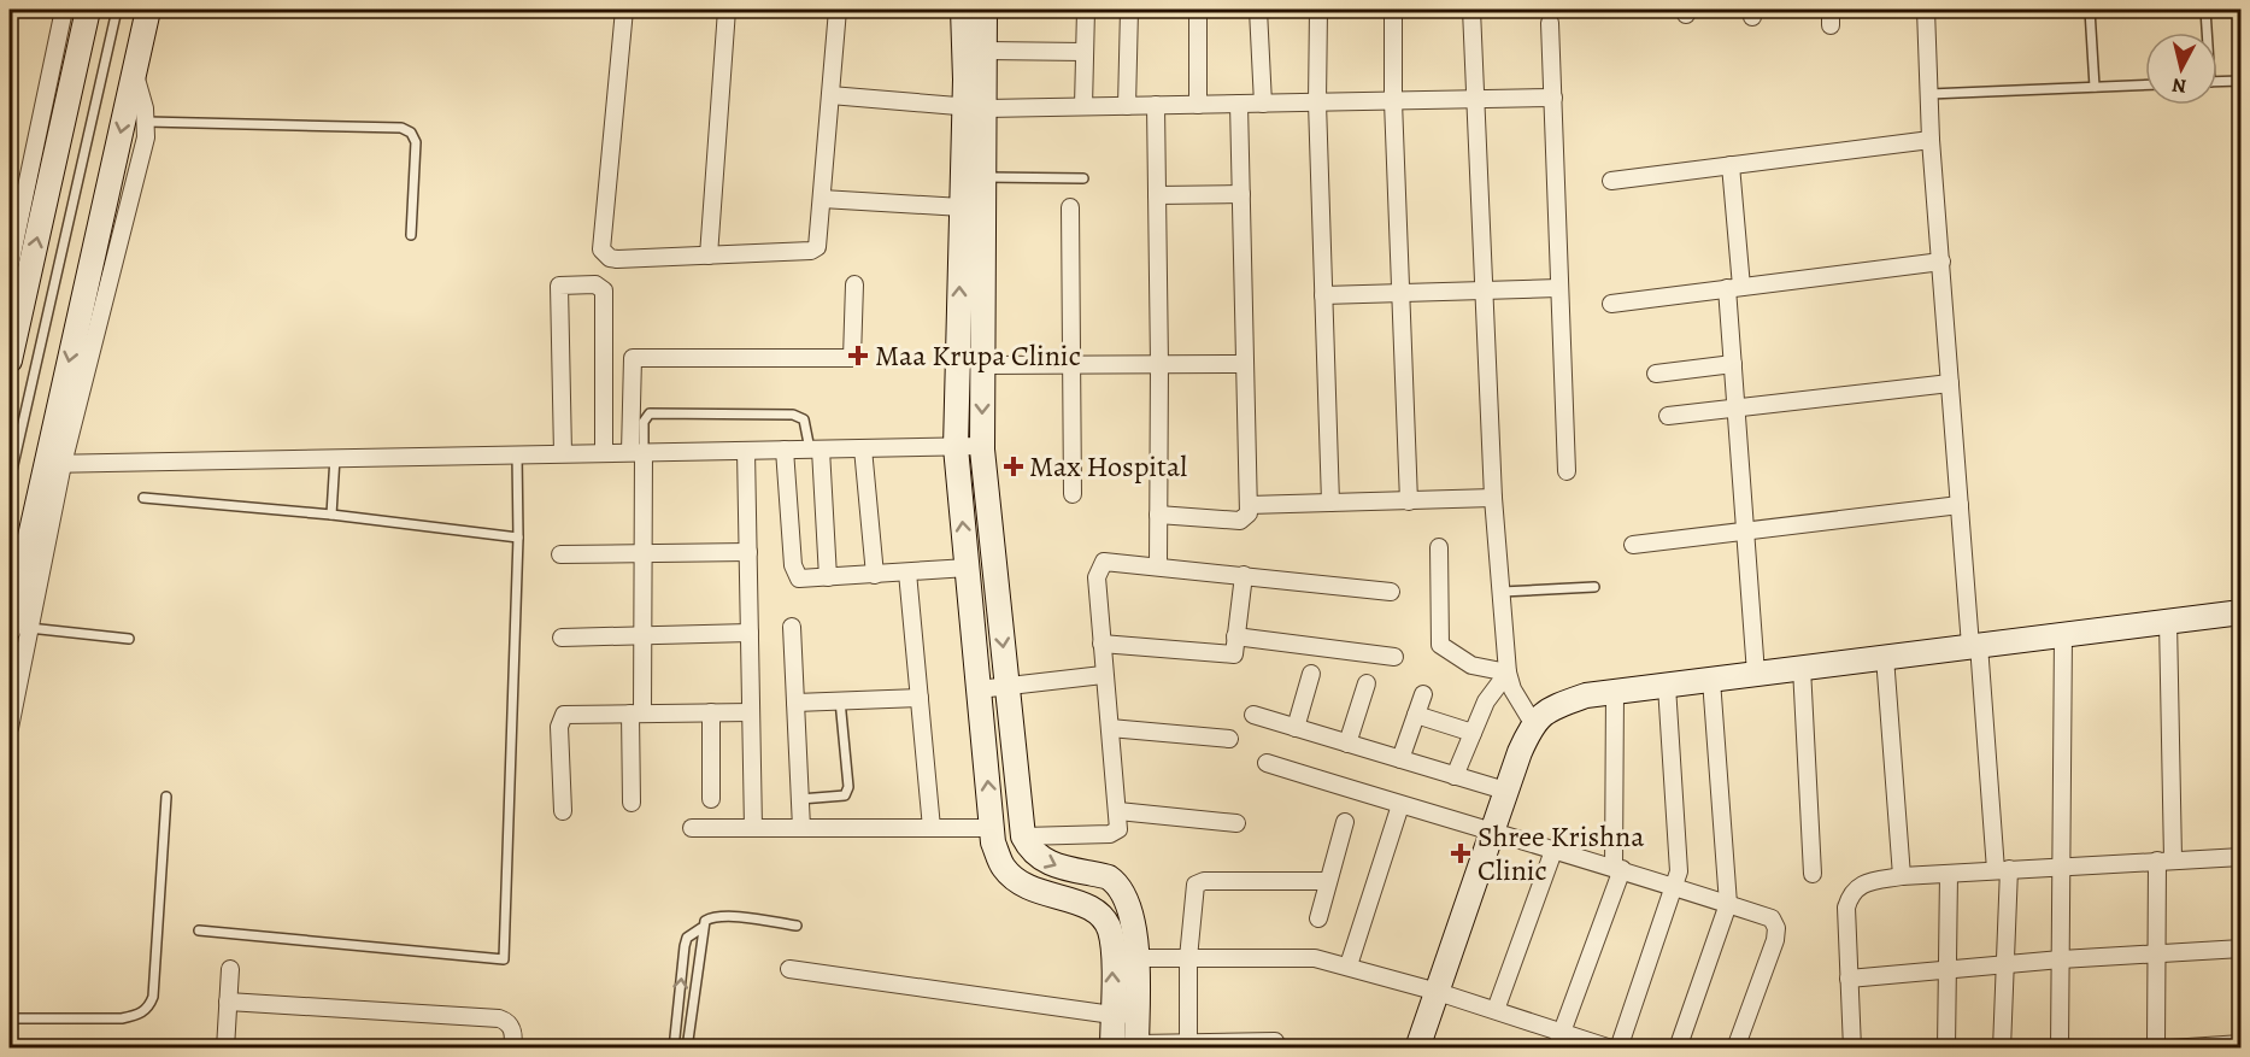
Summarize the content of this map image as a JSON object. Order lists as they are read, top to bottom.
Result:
{
  "places": {
    "health": ["Maa Krupa Clinic", "Max Hospital", "Shree Krishna Clinic"]
  },
  "north": "bottom"
}
